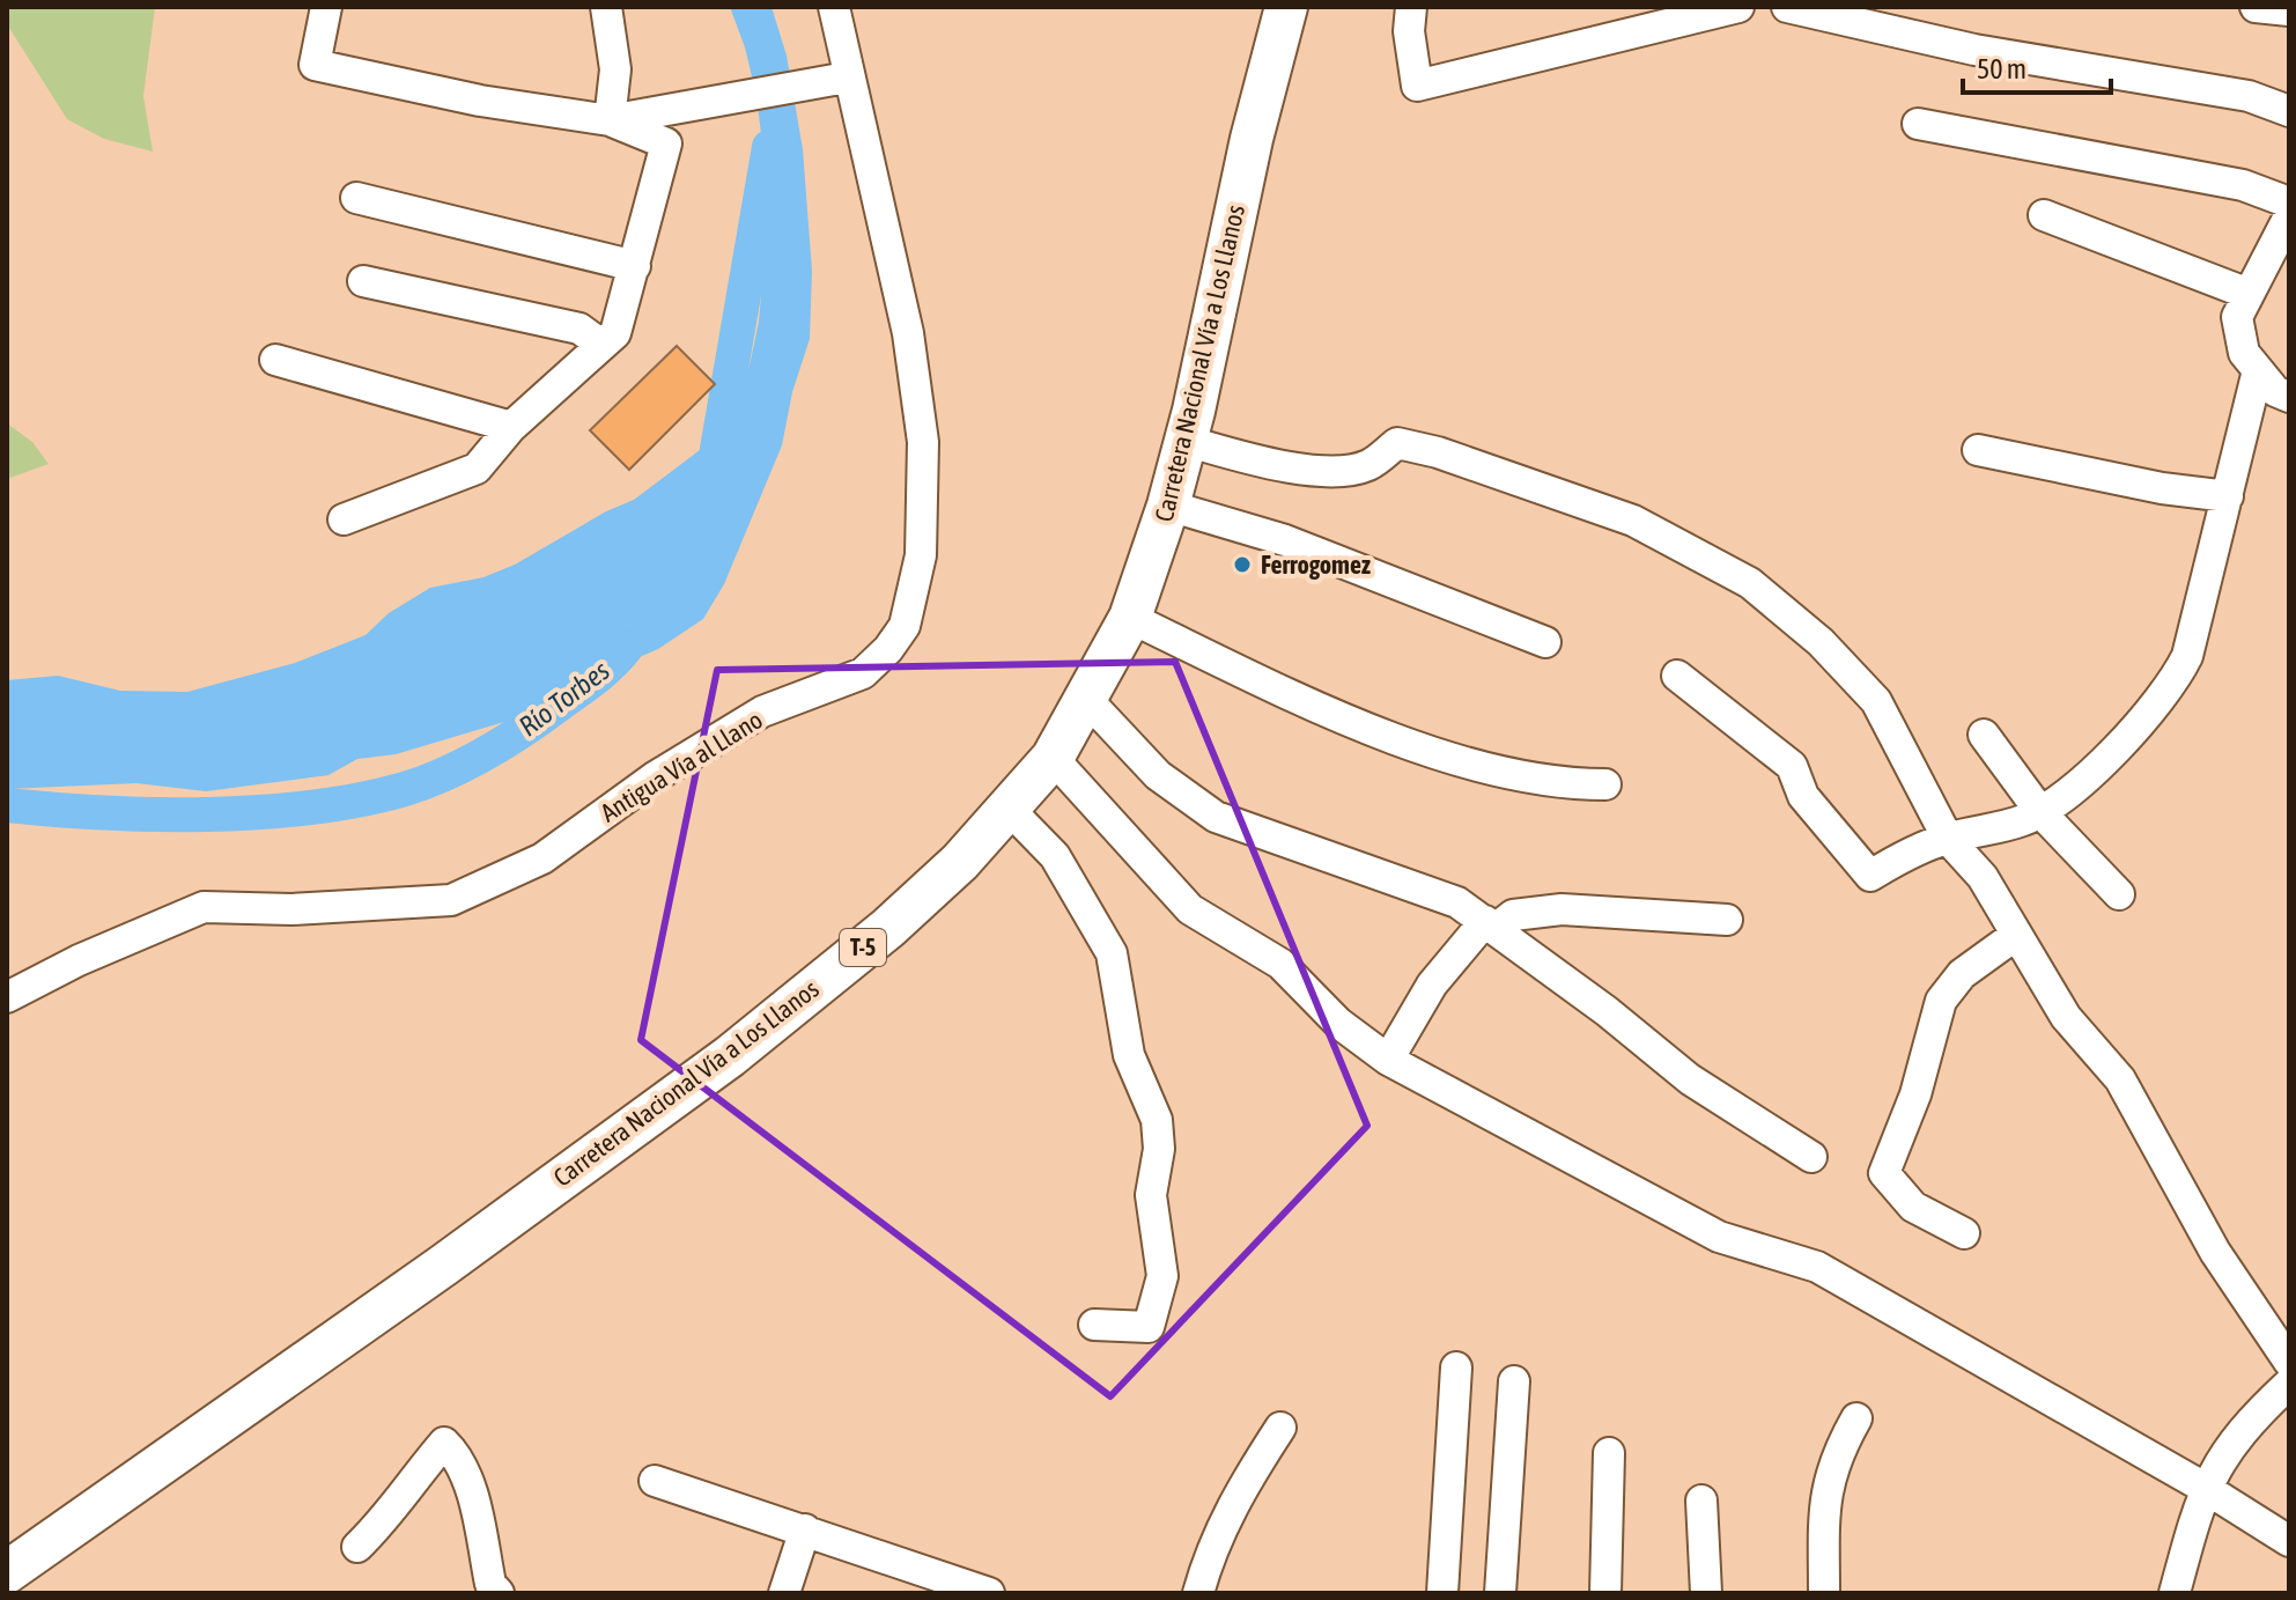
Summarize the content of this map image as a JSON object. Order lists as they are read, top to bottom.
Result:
{
  "streets": {
    "highway": ["Carretera Nacional Vía a Los Llanos", "T-5"],
    "street": ["Antigua Vía al Llano"]
  },
  "water": ["Río Torbes"],
  "places": ["Ferrogomez"],
  "scale_bar": "50 m"
}
